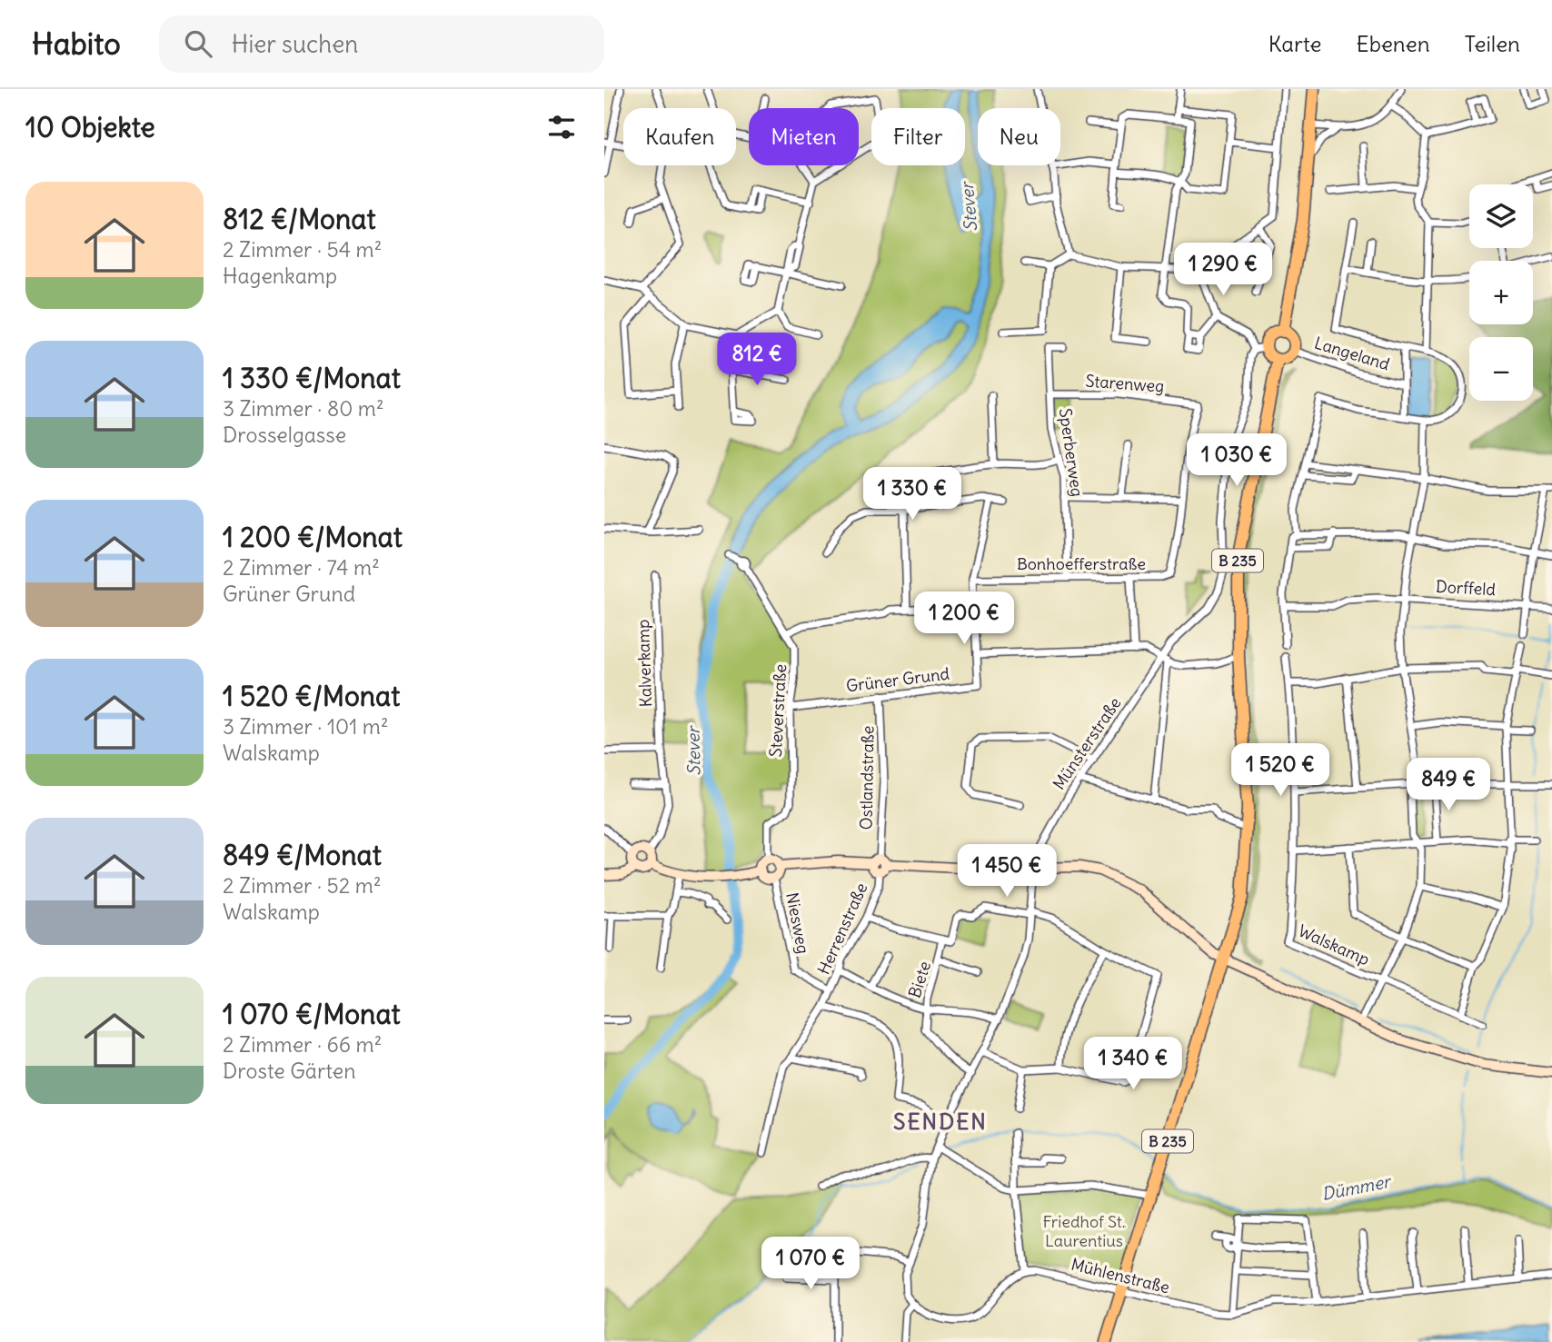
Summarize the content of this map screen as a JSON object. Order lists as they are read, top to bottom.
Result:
{
  "streets": {
    "main road": ["B 235"],
    "street": [
      "Langeland",
      "Starenweg",
      "Sperberweg",
      "Bonhoefferstraße",
      "Dorffeld",
      "Kalverkamp",
      "Grüner Grund",
      "Steverstraße",
      "Münsterstraße",
      "Ostlandstraße",
      "Niesweg",
      "Herrenstraße",
      "Walskamp",
      "Biete",
      "Mühlenstraße"
    ]
  },
  "crossings": [
    ["Langeland", "B 235"],
    ["Langeland", "Münsterstraße"],
    ["Starenweg", "Sperberweg"],
    ["Starenweg", "Bonhoefferstraße"],
    ["Sperberweg", "Bonhoefferstraße"],
    ["B 235", "Münsterstraße"],
    ["B 235", "Mühlenstraße"],
    ["Bonhoefferstraße", "Grüner Grund"],
    ["Dorffeld", "Walskamp"],
    ["Grüner Grund", "Steverstraße"],
    ["Grüner Grund", "Ostlandstraße"],
    ["Steverstraße", "Niesweg"],
    ["Münsterstraße", "Biete"],
    ["Ostlandstraße", "Herrenstraße"],
    ["Niesweg", "Herrenstraße"]
  ],
  "districts": ["SENDEN"],
  "water": ["Stever", "Dümmer"],
  "parks": ["Friedhof St. Laurentius"],
  "page": {
    "header": "Habito",
    "search": "Hier suchen",
    "nav": ["Karte", "Ebenen", "Teilen"],
    "heading": "10 Objekte",
    "chip": [
      "Kaufen",
      "Mieten",
      "Filter",
      "Neu"
    ],
    "list": [
      {
        "name": "812 €/Monat",
        "note": "2 Zimmer · 54 m² · Hagenkamp"
      },
      {
        "name": "1 330 €/Monat",
        "note": "3 Zimmer · 80 m² · Drosselgasse"
      },
      {
        "name": "1 200 €/Monat",
        "note": "2 Zimmer · 74 m² · Grüner Grund"
      },
      {
        "name": "1 520 €/Monat",
        "note": "3 Zimmer · 101 m² · Walskamp"
      },
      {
        "name": "849 €/Monat",
        "note": "2 Zimmer · 52 m² · Walskamp"
      },
      {
        "name": "1 070 €/Monat",
        "note": "2 Zimmer · 66 m² · Droste Gärten"
      }
    ],
    "map_buttons": ["+", "−"],
    "price": [
      "1 290 €",
      "812 €",
      "1 030 €",
      "1 330 €",
      "1 200 €",
      "1 520 €",
      "849 €",
      "1 450 €",
      "1 340 €",
      "1 070 €"
    ]
  }
}
